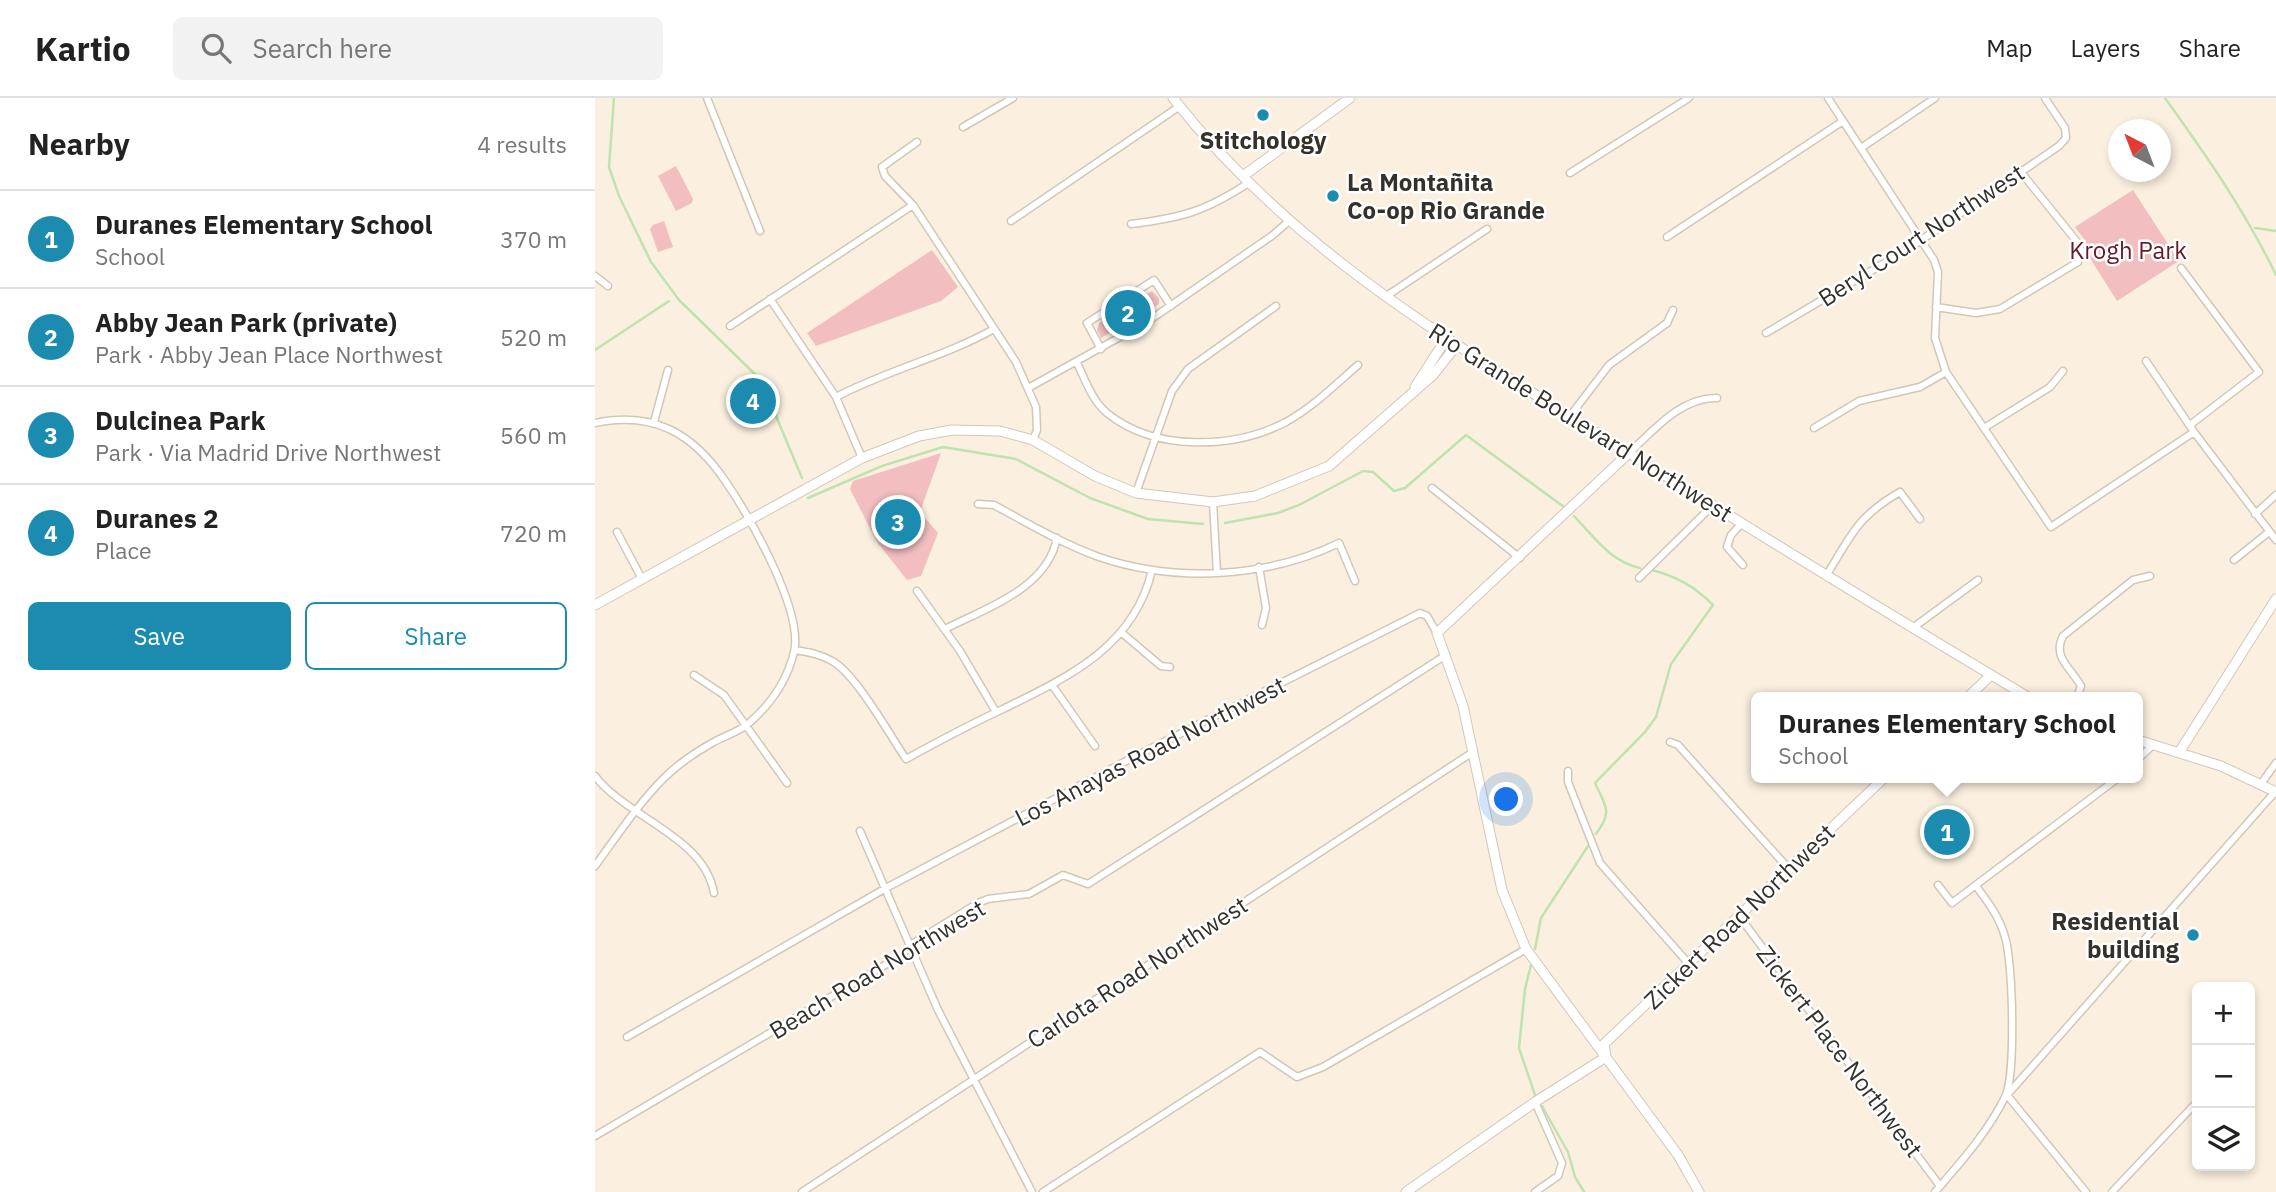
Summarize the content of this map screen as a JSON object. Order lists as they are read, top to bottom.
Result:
{
  "streets": {
    "street": [
      "Beryl Court Northwest",
      "Rio Grande Boulevard Northwest",
      "Los Anayas Road Northwest",
      "Zickert Road Northwest",
      "Beach Road Northwest",
      "Carlota Road Northwest",
      "Zickert Place Northwest"
    ]
  },
  "crossings": [
    ["Zickert Road Northwest", "Zickert Place Northwest"]
  ],
  "parks": ["Krogh Park"],
  "places": ["Stitchology", "La Montañita Co-op Rio Grande", "Residential building"],
  "north": "top left",
  "page": {
    "header": "Kartio",
    "search": "Search here",
    "nav": ["Map", "Layers", "Share"],
    "heading": ["Nearby", "4 results"],
    "list": [
      {
        "mark": "1",
        "name": "Duranes Elementary School",
        "note": "School",
        "value": "370 m"
      },
      {
        "mark": "2",
        "name": "Abby Jean Park (private)",
        "note": "Park · Abby Jean Place Northwest",
        "value": "520 m"
      },
      {
        "mark": "3",
        "name": "Dulcinea Park",
        "note": "Park · Via Madrid Drive Northwest",
        "value": "560 m"
      },
      {
        "mark": "4",
        "name": "Duranes 2",
        "note": "Place",
        "value": "720 m"
      }
    ],
    "pins": [
      "2",
      "4",
      "3",
      "1"
    ],
    "buttons": ["Save", "Share"],
    "popup": ["Duranes Elementary School", "School"],
    "map_buttons": ["+", "−"]
  }
}
